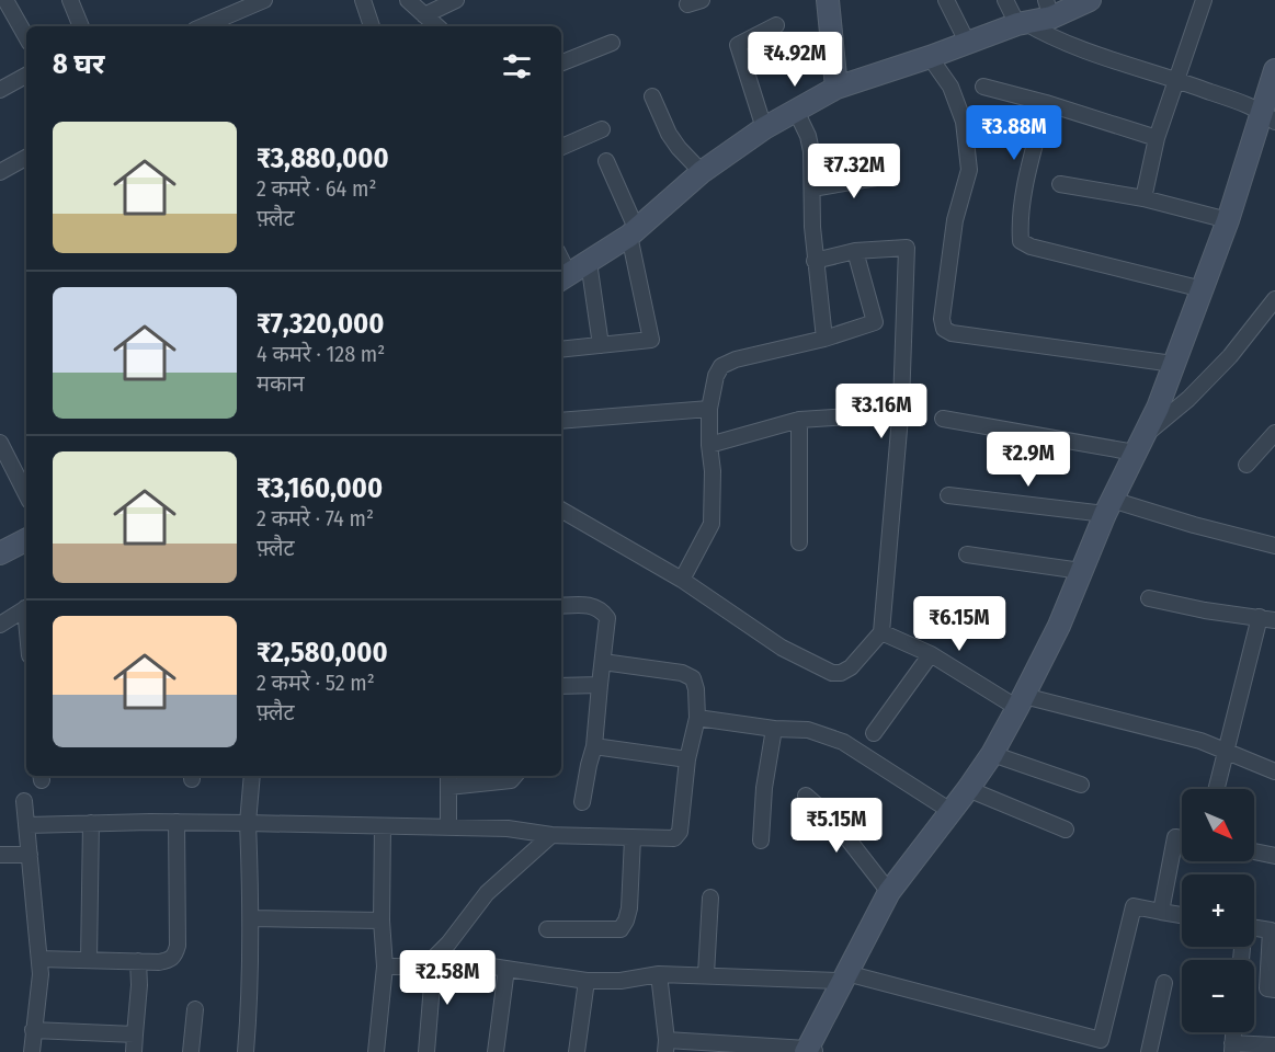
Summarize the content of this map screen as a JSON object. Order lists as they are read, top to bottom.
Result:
{
  "north": "bottom right",
  "page": {
    "heading": "8 घर",
    "price": [
      "₹4.92M",
      "₹3.88M",
      "₹7.32M",
      "₹3.16M",
      "₹2.9M",
      "₹6.15M",
      "₹5.15M",
      "₹2.58M"
    ],
    "list": [
      {
        "name": "₹3,880,000",
        "note": "2 कमरे · 64 m² · फ़्लैट"
      },
      {
        "name": "₹7,320,000",
        "note": "4 कमरे · 128 m² · मकान"
      },
      {
        "name": "₹3,160,000",
        "note": "2 कमरे · 74 m² · फ़्लैट"
      },
      {
        "name": "₹2,580,000",
        "note": "2 कमरे · 52 m² · फ़्लैट"
      }
    ],
    "map_buttons": ["+", "−"]
  }
}
